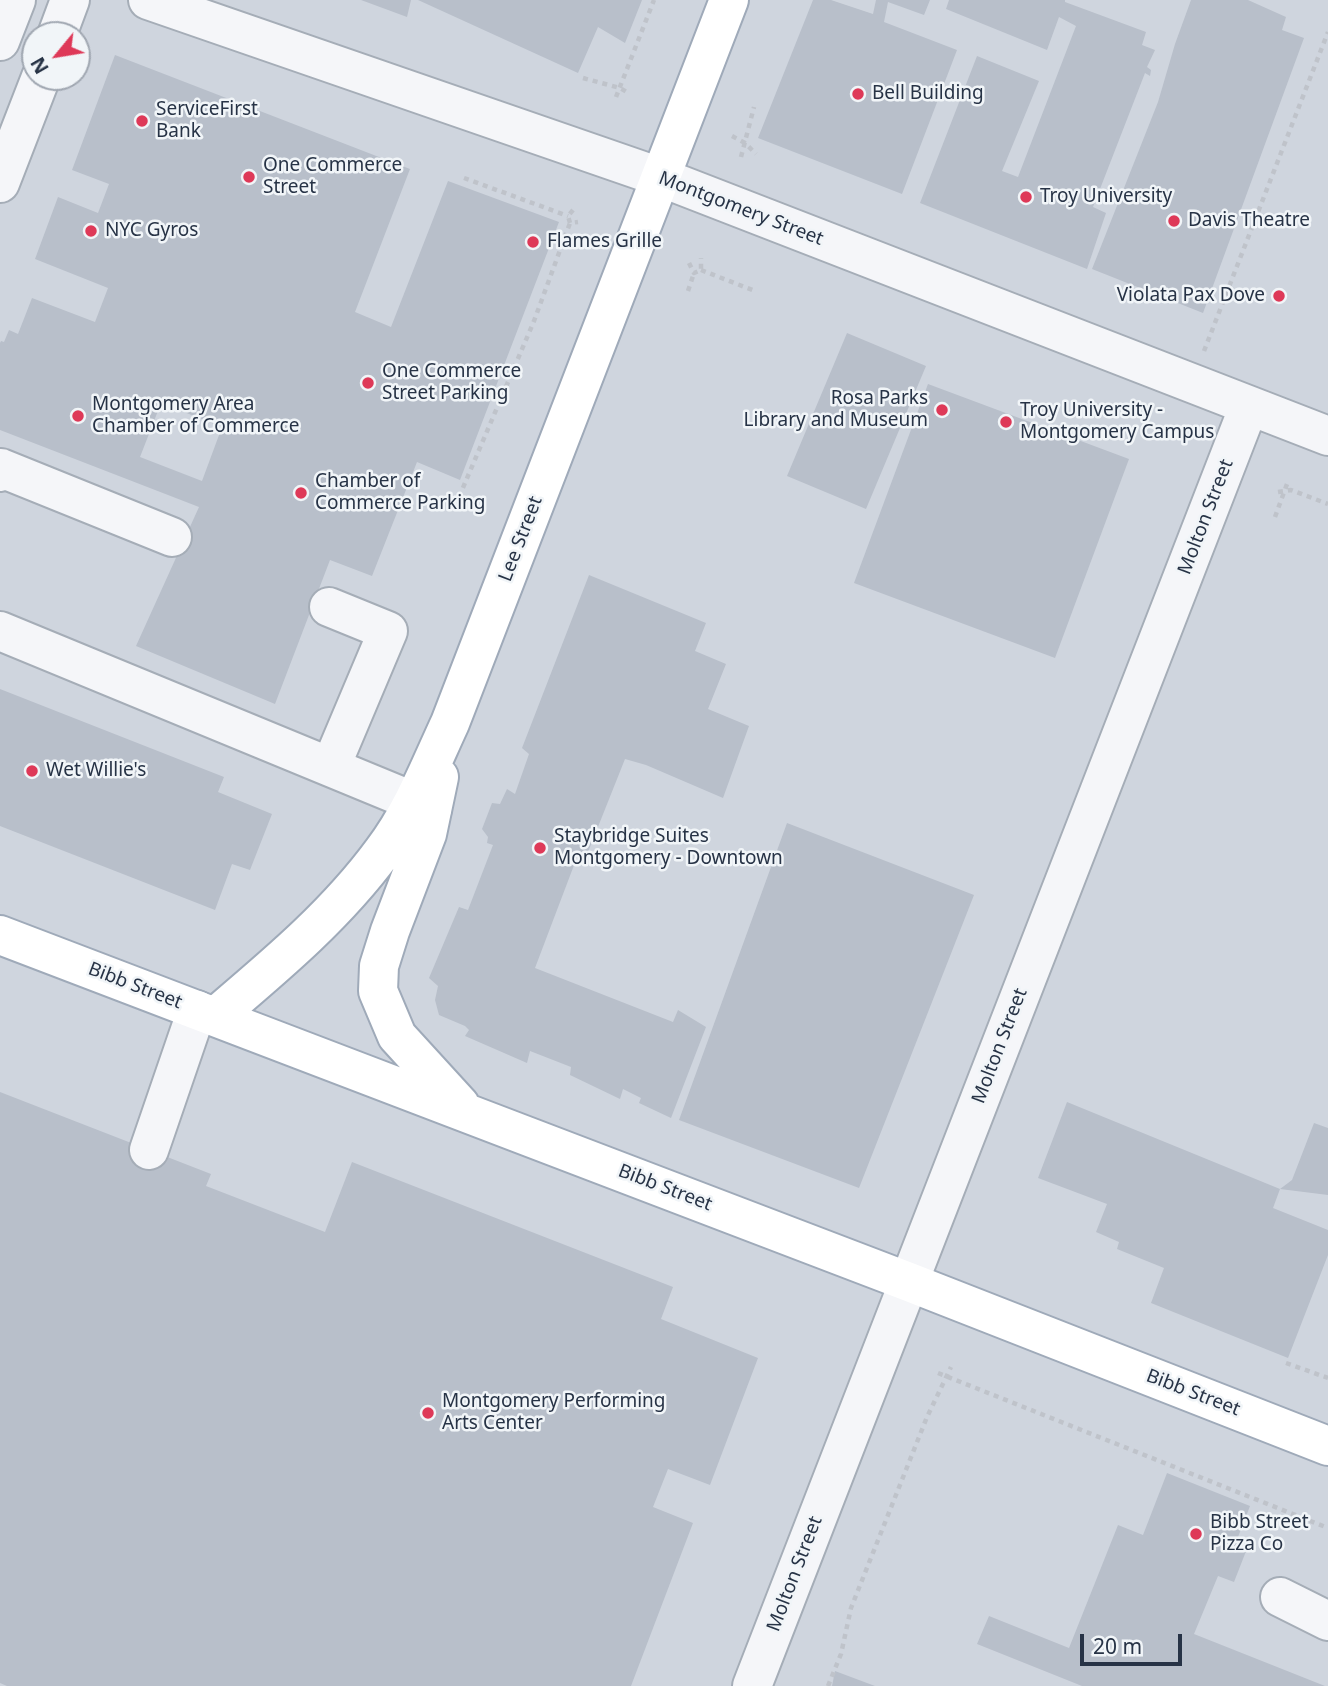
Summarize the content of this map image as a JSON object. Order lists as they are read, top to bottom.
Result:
{
  "streets": {
    "main road": ["Lee Street", "Bibb Street"],
    "street": ["Montgomery Street", "Molton Street"]
  },
  "crossings": [
    ["Montgomery Street", "Molton Street"],
    ["Montgomery Street", "Lee Street"],
    ["Molton Street", "Bibb Street"],
    ["Lee Street", "Bibb Street"]
  ],
  "places": [
    "Bell Building",
    "ServiceFirst Bank",
    "One Commerce Street",
    "Troy University",
    "Davis Theatre",
    "NYC Gyros",
    "Flames Grille",
    "Violata Pax Dove",
    "One Commerce Street Parking",
    "Rosa Parks Library and Museum",
    "Montgomery Area Chamber of Commerce",
    "Troy University - Montgomery Campus",
    "Chamber of Commerce Parking",
    "Wet Willie's",
    "Staybridge Suites Montgomery - Downtown",
    "Montgomery Performing Arts Center",
    "Bibb Street Pizza Co"
  ],
  "scale_bar": "20 m",
  "north": "bottom left"
}
